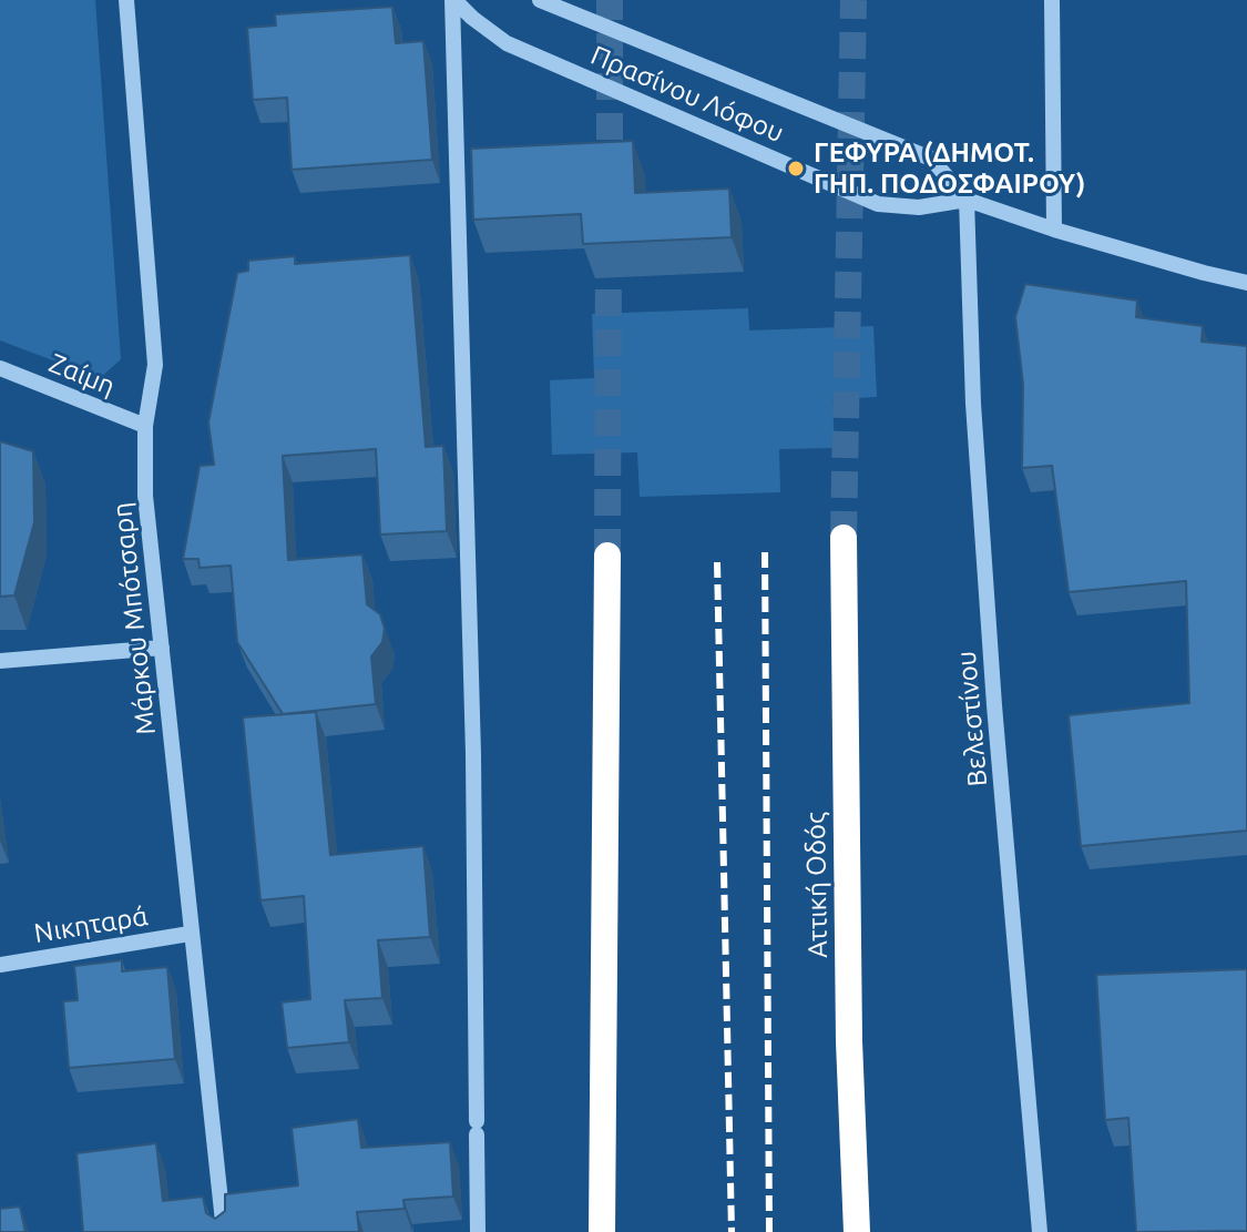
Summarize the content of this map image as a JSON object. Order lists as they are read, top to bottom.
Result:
{
  "streets": {
    "highway": ["Αττική Οδός"],
    "street": [
      "Πρασίνου Λόφου",
      "Ζαίμη",
      "Μάρκου Μπότσαρη",
      "Βελεστίνου",
      "Νικηταρά"
    ]
  },
  "crossings": [
    ["Πρασίνου Λόφου", "Βελεστίνου"],
    ["Ζαίμη", "Μάρκου Μπότσαρη"],
    ["Μάρκου Μπότσαρη", "Νικηταρά"]
  ],
  "places": ["ΓΕΦΥΡΑ (ΔΗΜΟΤ. ΓΗΠ. ΠΟΔΟΣΦΑΙΡΟΥ)"]
}
